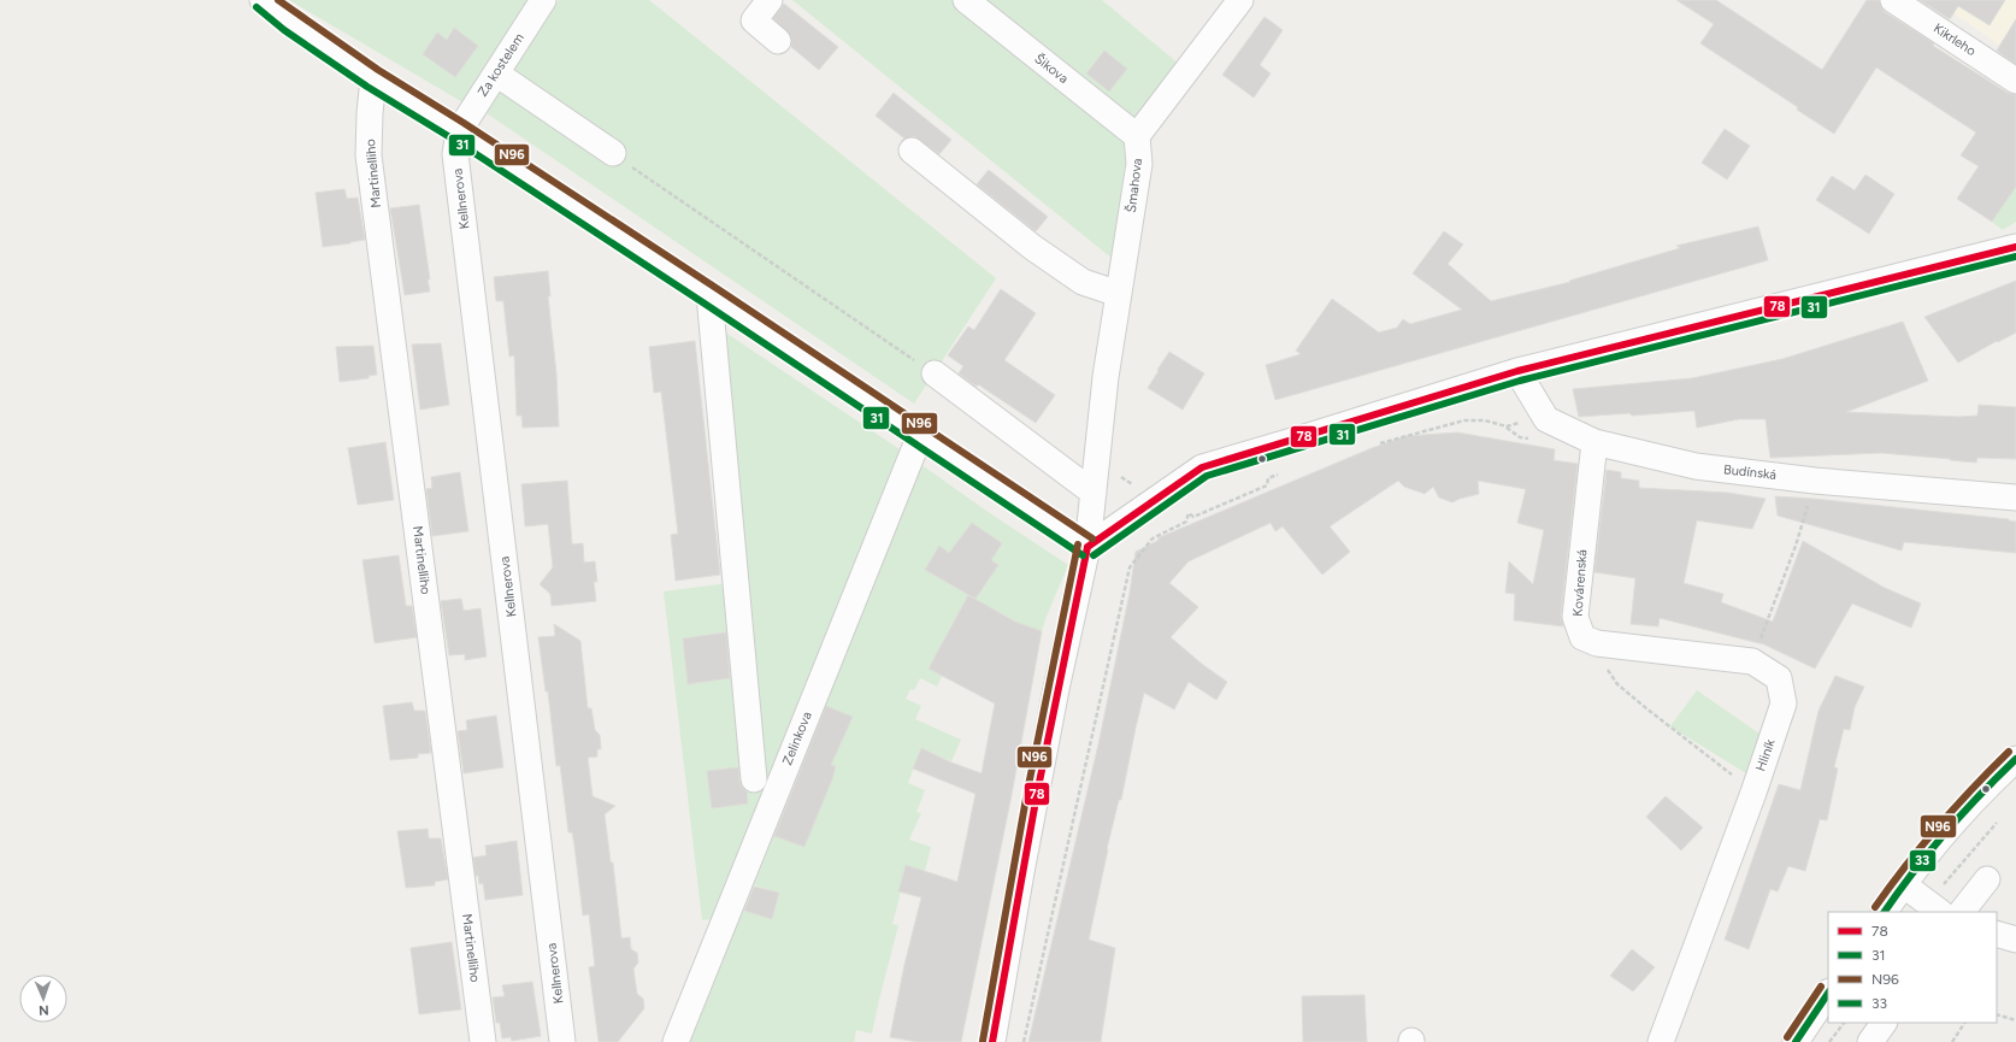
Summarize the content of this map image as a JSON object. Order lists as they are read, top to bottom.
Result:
{
  "streets": {
    "street": [
      "Kikrleho",
      "Za kostelem",
      "Šikova",
      "Martinelliho",
      "Šmahova",
      "Kellnerova",
      "Budínská",
      "Kovárenská",
      "Zelinkova",
      "Hliník"
    ]
  },
  "crossings": [
    ["Za kostelem", "Kellnerova"],
    ["Šikova", "Šmahova"],
    ["Budínská", "Kovárenská"]
  ],
  "lines": [
    "transit line N96",
    "transit line 31",
    "transit line 78",
    "transit line 33"
  ],
  "legend": [
    "78",
    "31",
    "N96",
    "33"
  ],
  "north": "bottom"
}
